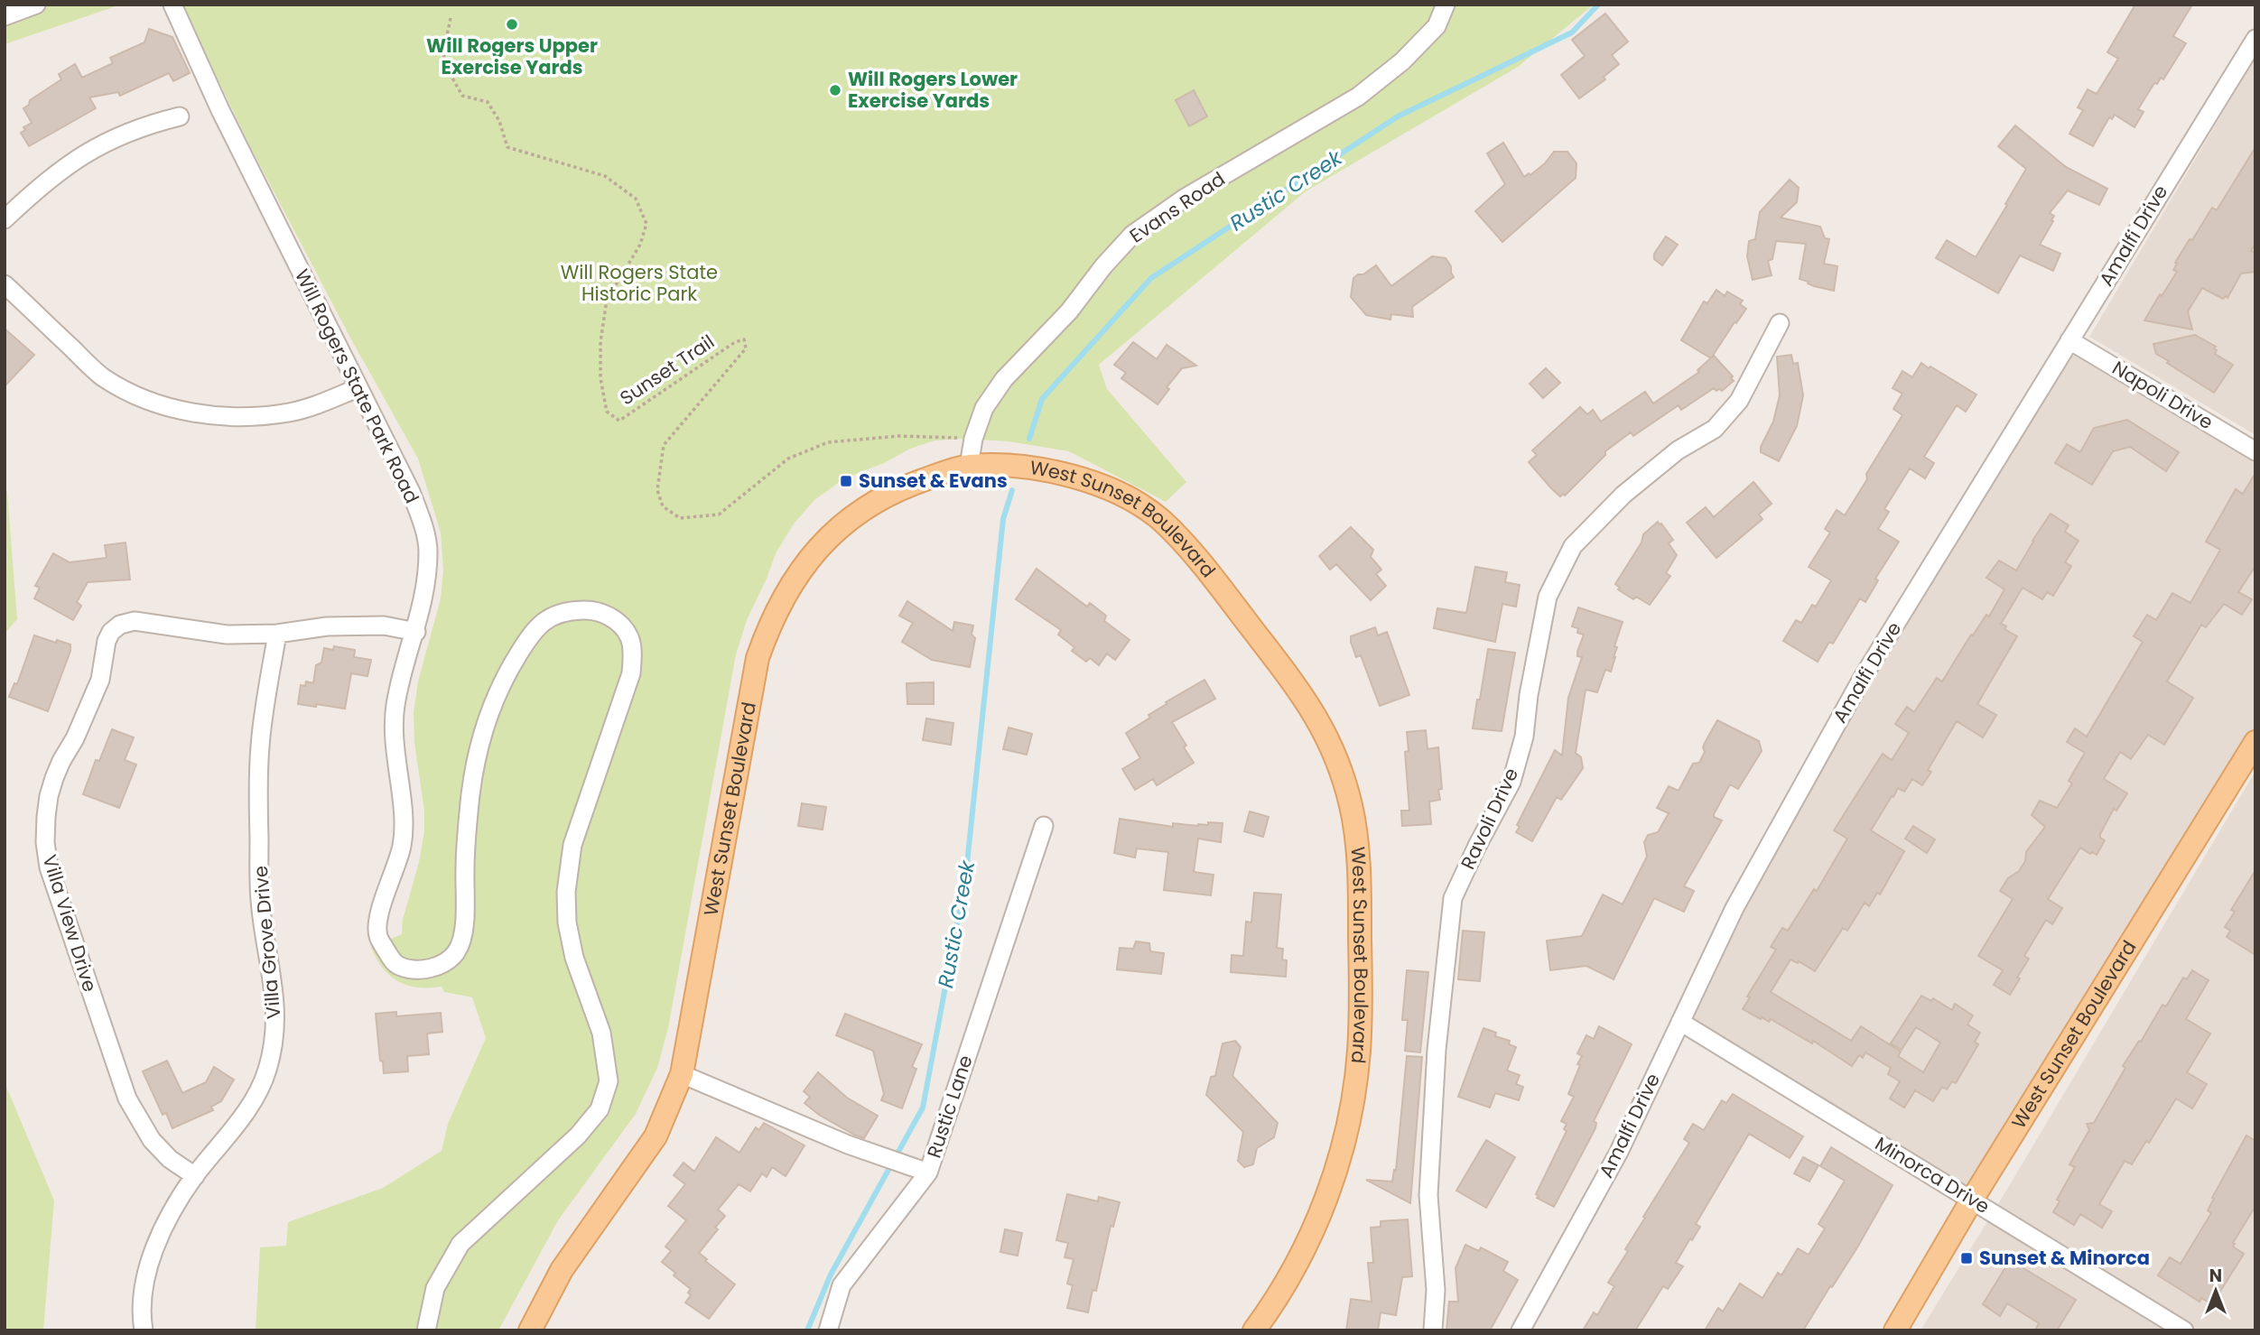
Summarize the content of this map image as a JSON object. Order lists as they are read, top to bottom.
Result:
{
  "streets": {
    "main road": ["West Sunset Boulevard"],
    "street": [
      "Evans Road",
      "Amalfi Drive",
      "Will Rogers State Park Road",
      "Napoli Drive",
      "Ravoli Drive",
      "Villa View Drive",
      "Villa Grove Drive",
      "Rustic Lane",
      "Minorca Drive"
    ],
    "path": ["Sunset Trail"]
  },
  "crossings": [
    ["Evans Road", "West Sunset Boulevard"],
    ["Amalfi Drive", "Napoli Drive"],
    ["Amalfi Drive", "Minorca Drive"],
    ["West Sunset Boulevard", "Rustic Lane"],
    ["West Sunset Boulevard", "Minorca Drive"],
    ["Villa View Drive", "Villa Grove Drive"]
  ],
  "water": ["Rustic Creek"],
  "parks": ["Will Rogers State Historic Park"],
  "places": {
    "other": ["Will Rogers Upper Exercise Yards", "Will Rogers Lower Exercise Yards"],
    "transit": ["Sunset & Evans", "Sunset & Minorca"]
  },
  "north": "top"
}
